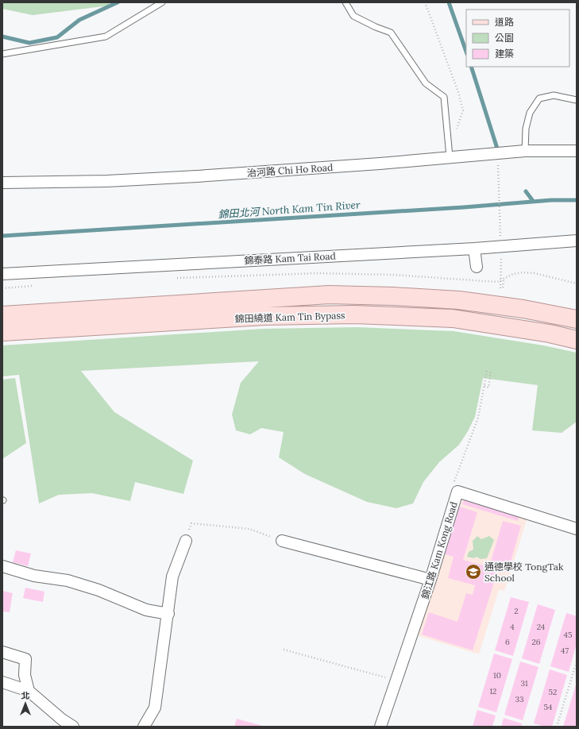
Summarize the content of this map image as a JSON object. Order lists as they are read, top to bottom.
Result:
{
  "streets": {
    "main road": ["錦田繞道 Kam Tin Bypass"],
    "street": ["治河路 Chi Ho Road", "錦泰路 Kam Tai Road", "錦江路 Kam Kong Road"]
  },
  "water": ["錦田北河 North Kam Tin River"],
  "places": {
    "school or university": ["通德學校 TongTak School"]
  },
  "house_numbers": [
    "2",
    "4",
    "24",
    "45",
    "6",
    "26",
    "47",
    "10",
    "31",
    "12",
    "52",
    "33",
    "54"
  ],
  "legend": ["道路", "公園", "建築"],
  "north": "top"
}
